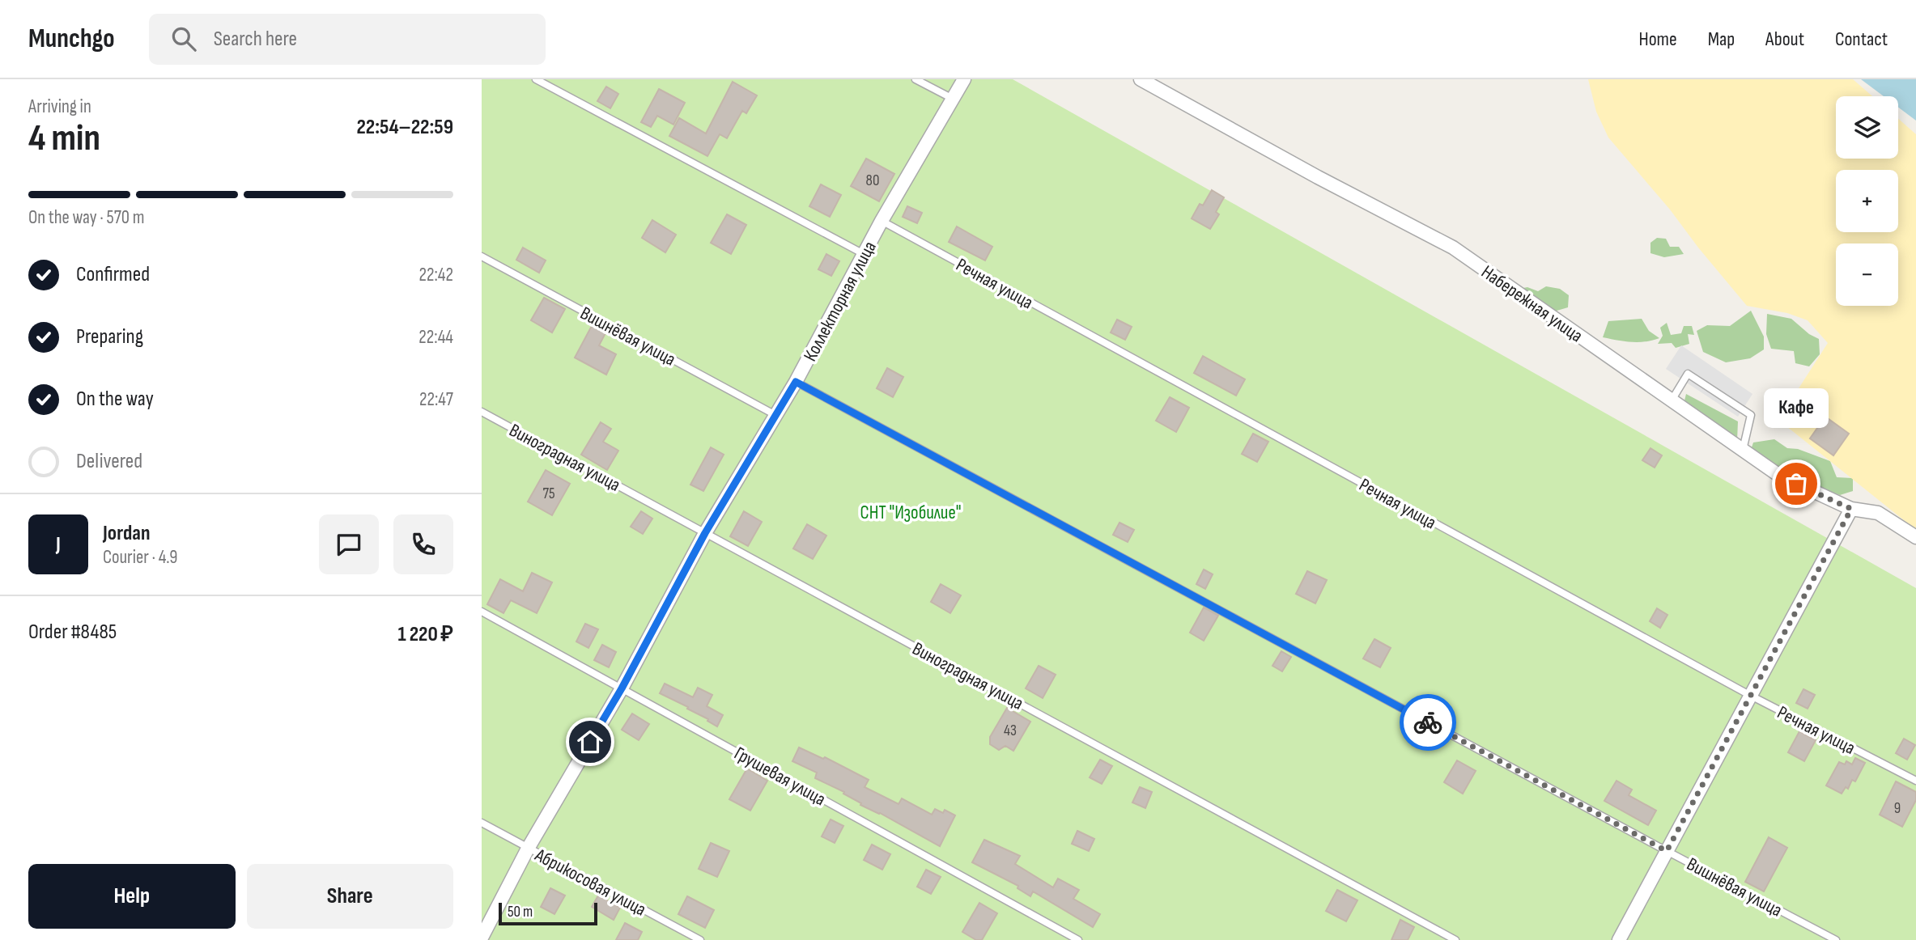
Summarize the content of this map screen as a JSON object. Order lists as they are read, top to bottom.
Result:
{
  "streets": {
    "street": ["Коллекторная улица", "Набережная улица"],
    "lane": [
      "Речная улица",
      "Вишнёвая улица",
      "Виноградная улица",
      "Грушевая улица",
      "Абрикосовая улица"
    ]
  },
  "crossings": [
    ["Речная улица", "Коллекторная улица"],
    ["Коллекторная улица", "Вишнёвая улица"],
    ["Коллекторная улица", "Виноградная улица"],
    ["Коллекторная улица", "Грушевая улица"],
    ["Коллекторная улица", "Абрикосовая улица"]
  ],
  "parks": ["СНТ \"Изобилие\""],
  "places": ["Кафе"],
  "house_numbers": [
    "80",
    "75",
    "43",
    "9"
  ],
  "scale_bar": "50 m",
  "page": {
    "header": "Munchgo",
    "search": "Search here",
    "nav": [
      "Home",
      "Map",
      "About",
      "Contact"
    ],
    "heading": ["4 min", "Arriving in", "22:54–22:59"],
    "panel": [
      "Jordan",
      "Courier · 4.9",
      "Order #8485",
      "1 220 ₽"
    ],
    "map_buttons": ["+", "−"],
    "bar": "On the way · 570 m",
    "list": [
      ["Confirmed", "22:42"],
      ["Preparing", "22:44"],
      ["On the way", "22:47"],
      "Delivered"
    ],
    "bubble": "Кафе",
    "round": "J",
    "buttons": ["Help", "Share"],
    "scale": "50 m"
  }
}
